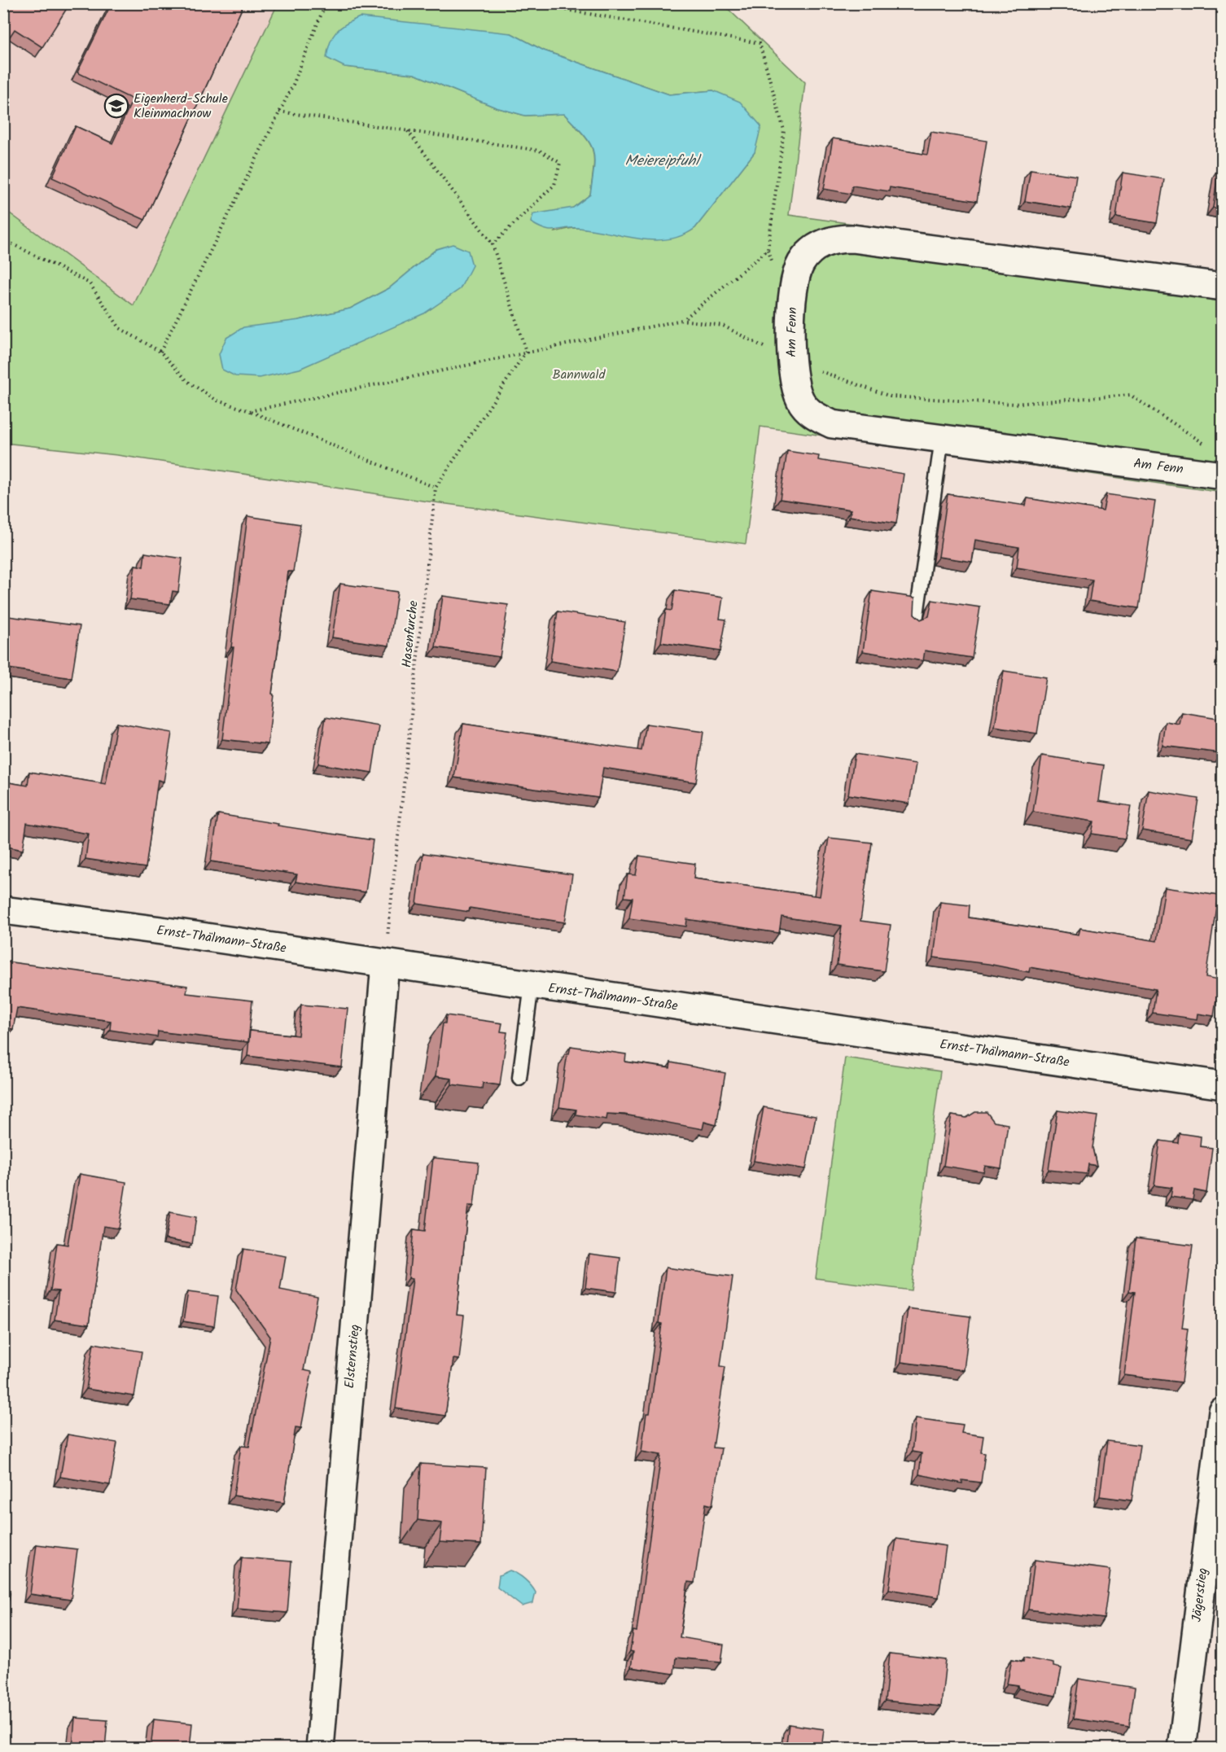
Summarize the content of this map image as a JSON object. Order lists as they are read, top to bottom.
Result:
{
  "streets": {
    "street": [
      "Am Fenn",
      "Ernst-Thälmann-Straße",
      "Elsternstieg",
      "Jägerstieg"
    ],
    "path": ["Hasenfurche"]
  },
  "crossings": [
    ["Hasenfurche", "Ernst-Thälmann-Straße"],
    ["Hasenfurche", "Elsternstieg"],
    ["Ernst-Thälmann-Straße", "Elsternstieg"]
  ],
  "water": ["Meiereipfuhl"],
  "parks": ["Bannwald"],
  "places": {
    "school or university": ["Eigenherd-Schule Kleinmachnow"]
  }
}
